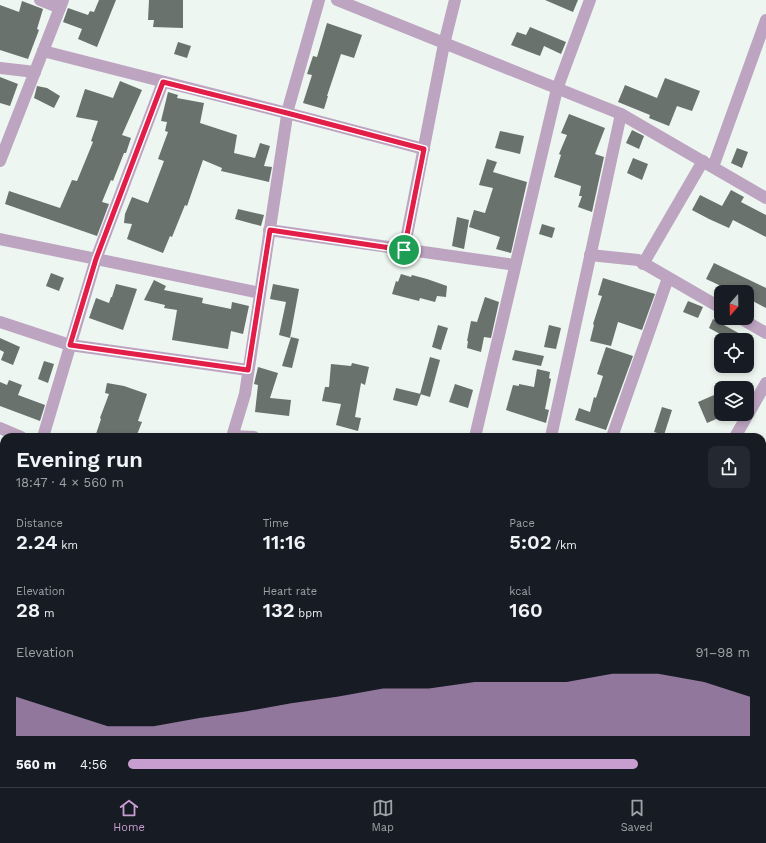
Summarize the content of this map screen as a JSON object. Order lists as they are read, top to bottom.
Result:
{
  "north": "bottom",
  "page": {
    "heading": ["Evening run", "18:47 · 4 × 560 m"],
    "stats": [
      ["Distance", "2.24 km"],
      ["Time", "11:16"],
      ["Pace", "5:02 /km"],
      ["Elevation", "28 m"],
      ["Heart rate", "132 bpm"],
      ["kcal", "160"]
    ],
    "chart": ["Elevation", "91–98 m"],
    "list": [
      {
        "name": "560 m",
        "note": "4:56"
      }
    ],
    "tabs": ["Home", "Map", "Saved"]
  }
}
